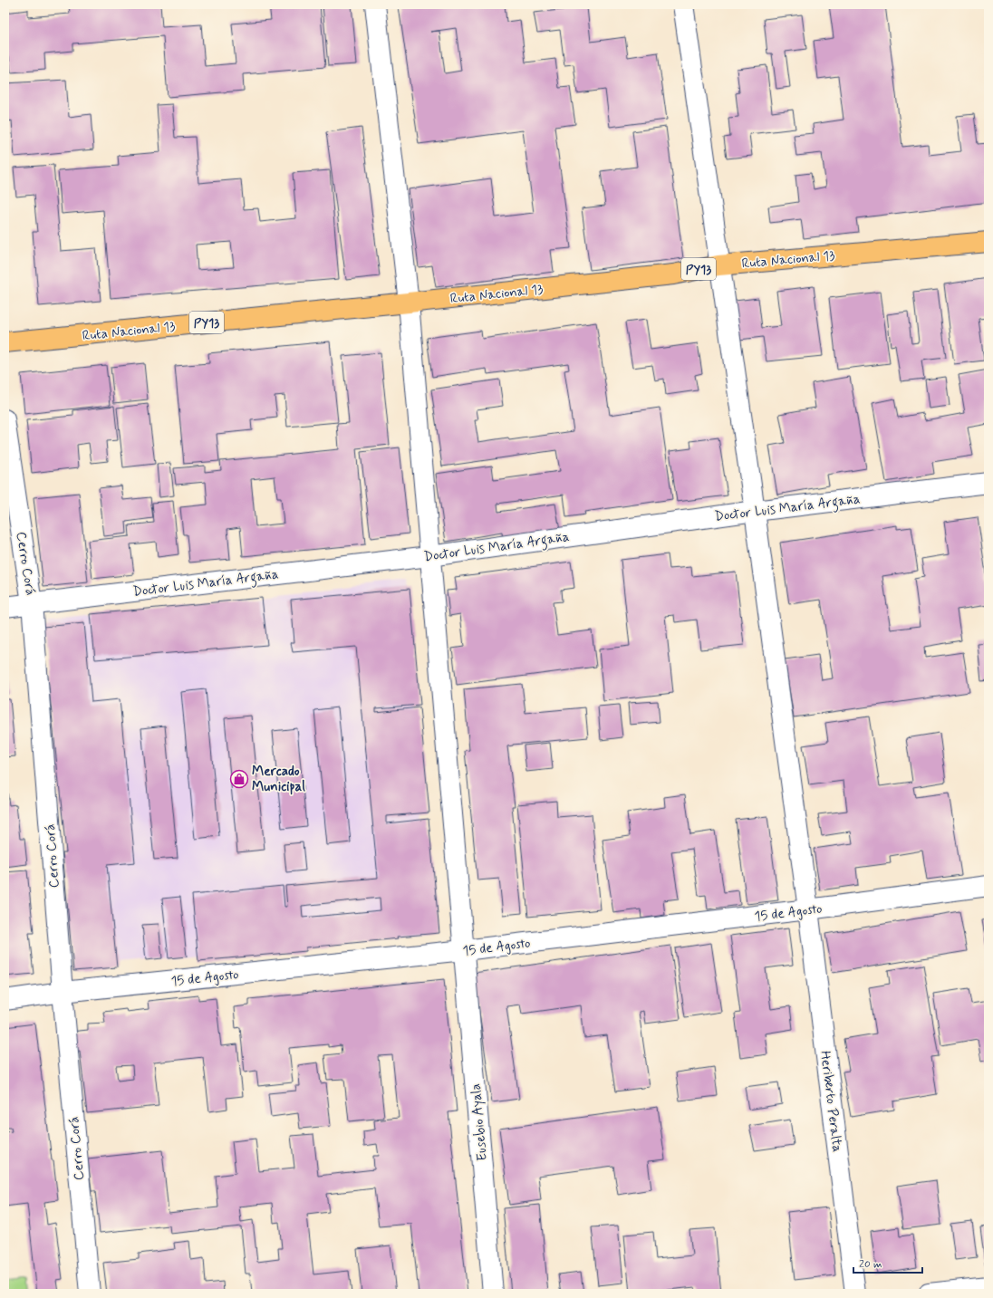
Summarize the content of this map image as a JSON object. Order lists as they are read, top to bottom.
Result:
{
  "streets": {
    "highway": ["Ruta Nacional 13", "PY13"],
    "street": [
      "Doctor Luis María Argaña",
      "Cerro Corá",
      "15 de Agosto",
      "Heriberto Peralta",
      "Eusebio Ayala"
    ]
  },
  "crossings": [
    ["Ruta Nacional 13", "Heriberto Peralta"],
    ["Ruta Nacional 13", "Eusebio Ayala"],
    ["Doctor Luis María Argaña", "Cerro Corá"],
    ["Doctor Luis María Argaña", "Heriberto Peralta"],
    ["Doctor Luis María Argaña", "Eusebio Ayala"],
    ["Cerro Corá", "15 de Agosto"],
    ["15 de Agosto", "Heriberto Peralta"],
    ["15 de Agosto", "Eusebio Ayala"]
  ],
  "places": {
    "shop": ["Mercado Municipal"]
  },
  "scale_bar": "20 m"
}
